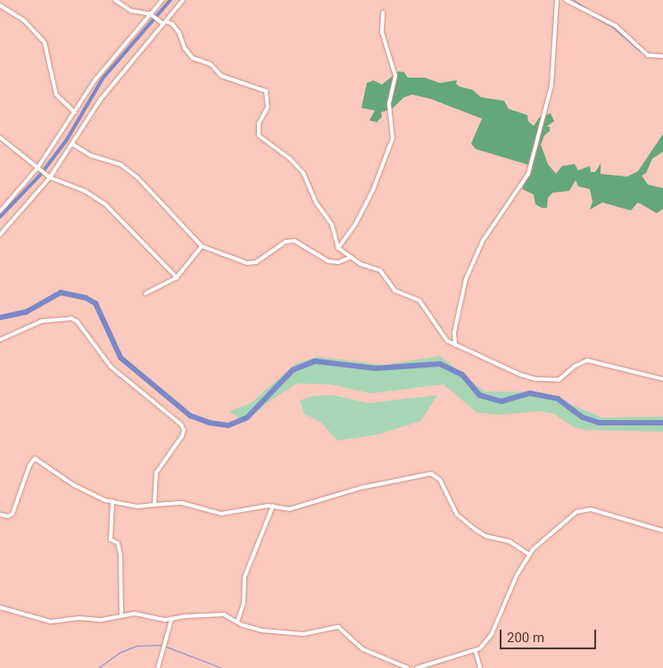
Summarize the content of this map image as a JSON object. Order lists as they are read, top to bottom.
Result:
{
  "scale_bar": "200 m"
}
